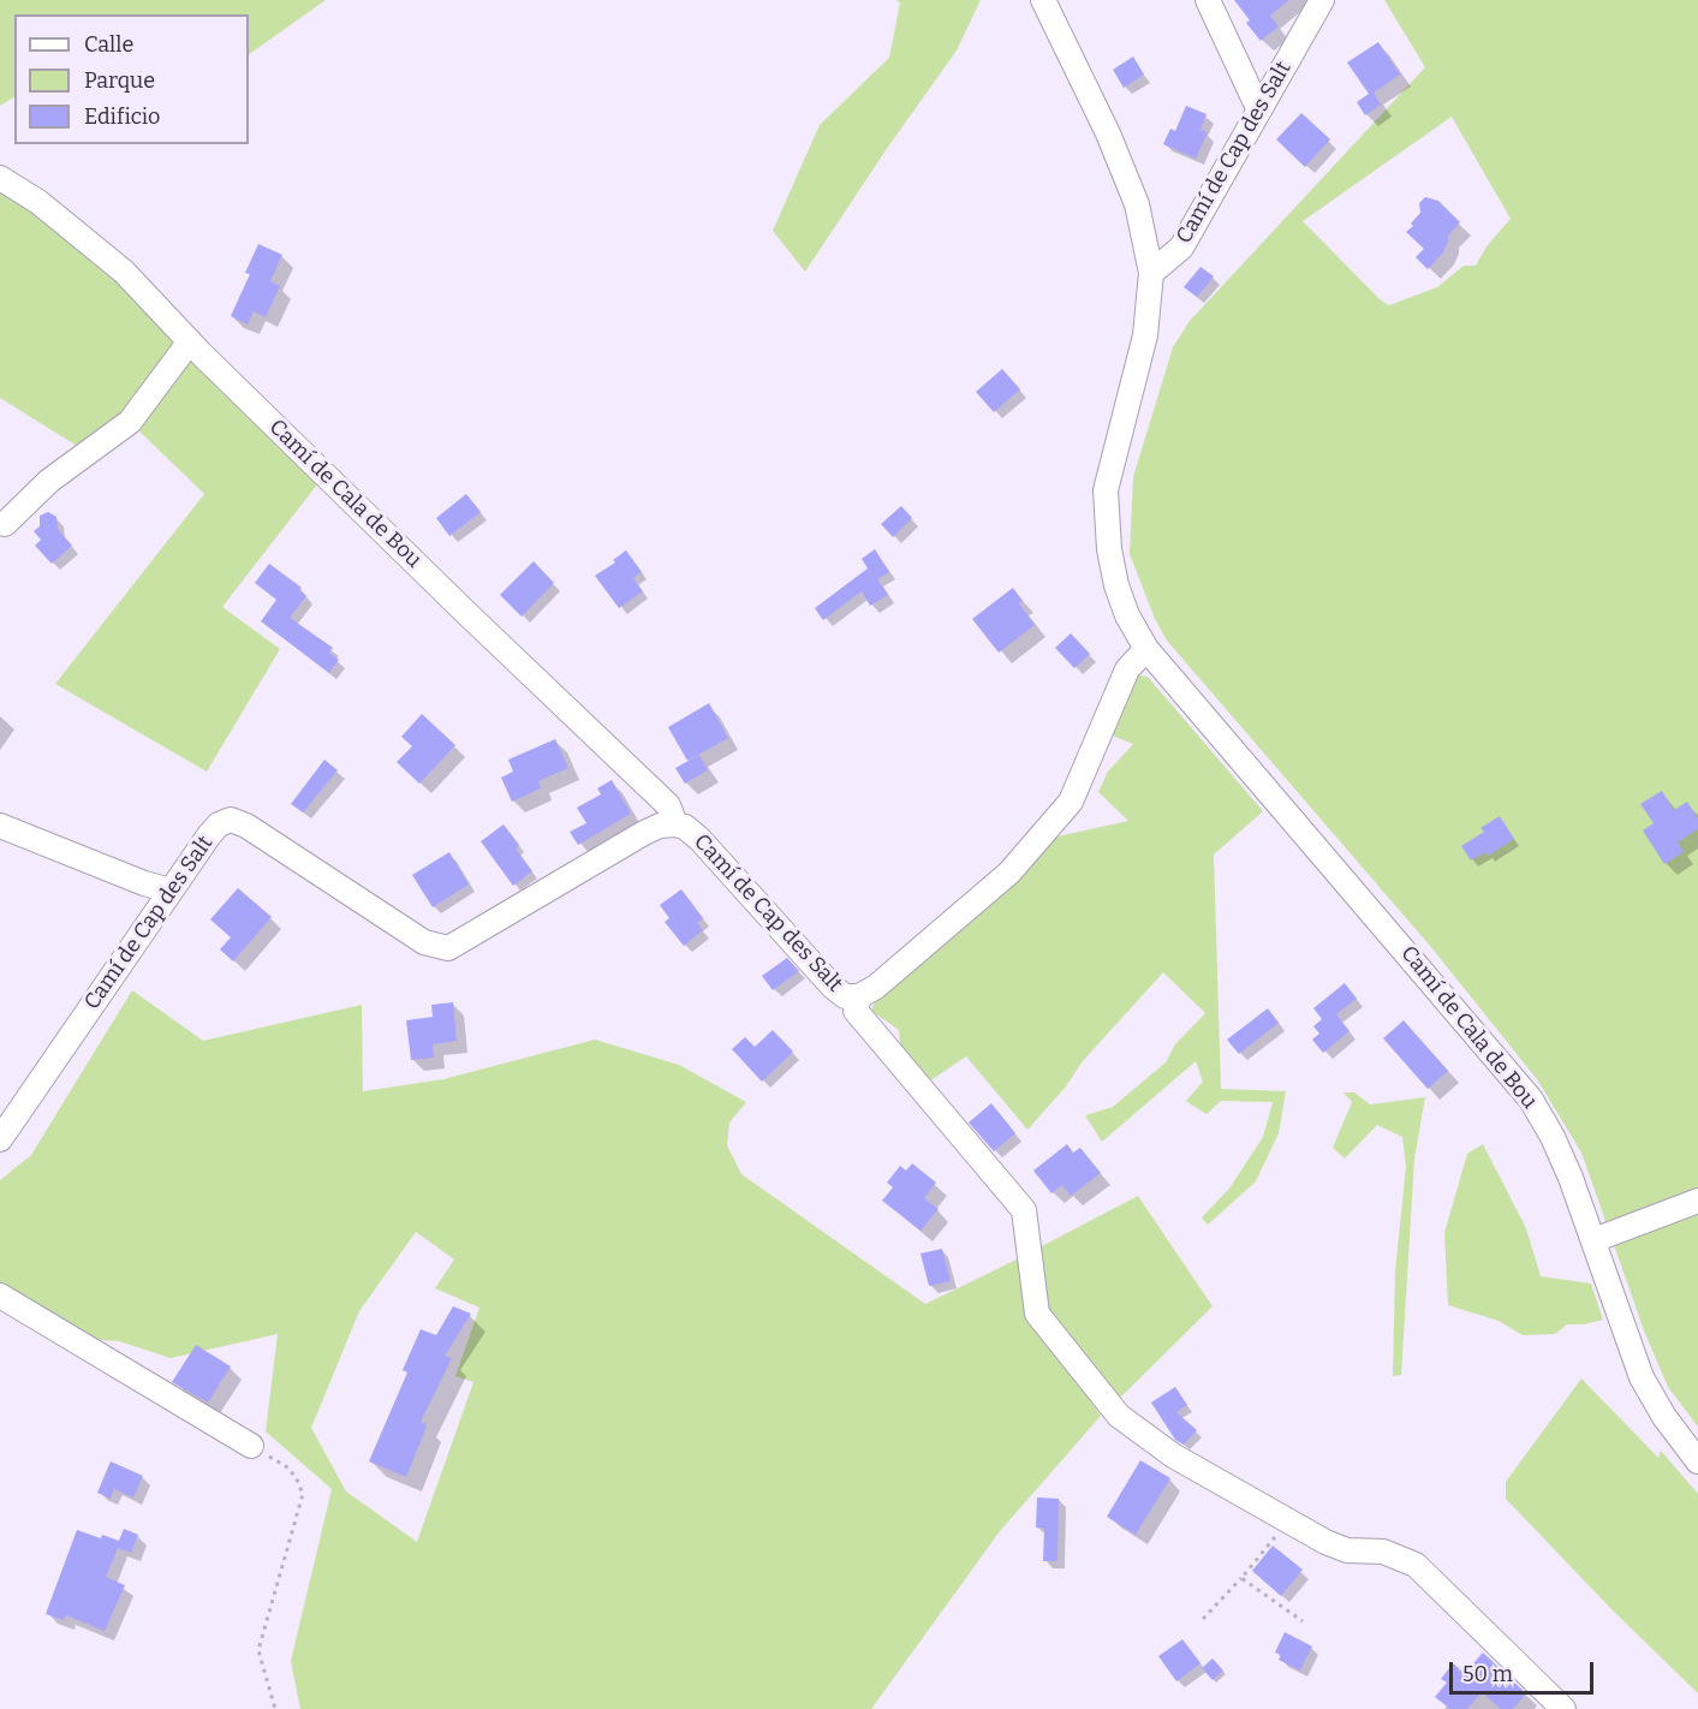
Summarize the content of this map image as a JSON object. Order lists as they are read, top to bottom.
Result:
{
  "streets": {
    "street": ["Camí de Cap des Salt", "Camí de Cala de Bou"]
  },
  "crossings": [
    ["Camí de Cap des Salt", "Camí de Cala de Bou"]
  ],
  "legend": ["Calle", "Parque", "Edificio"],
  "scale_bar": "50 m"
}
